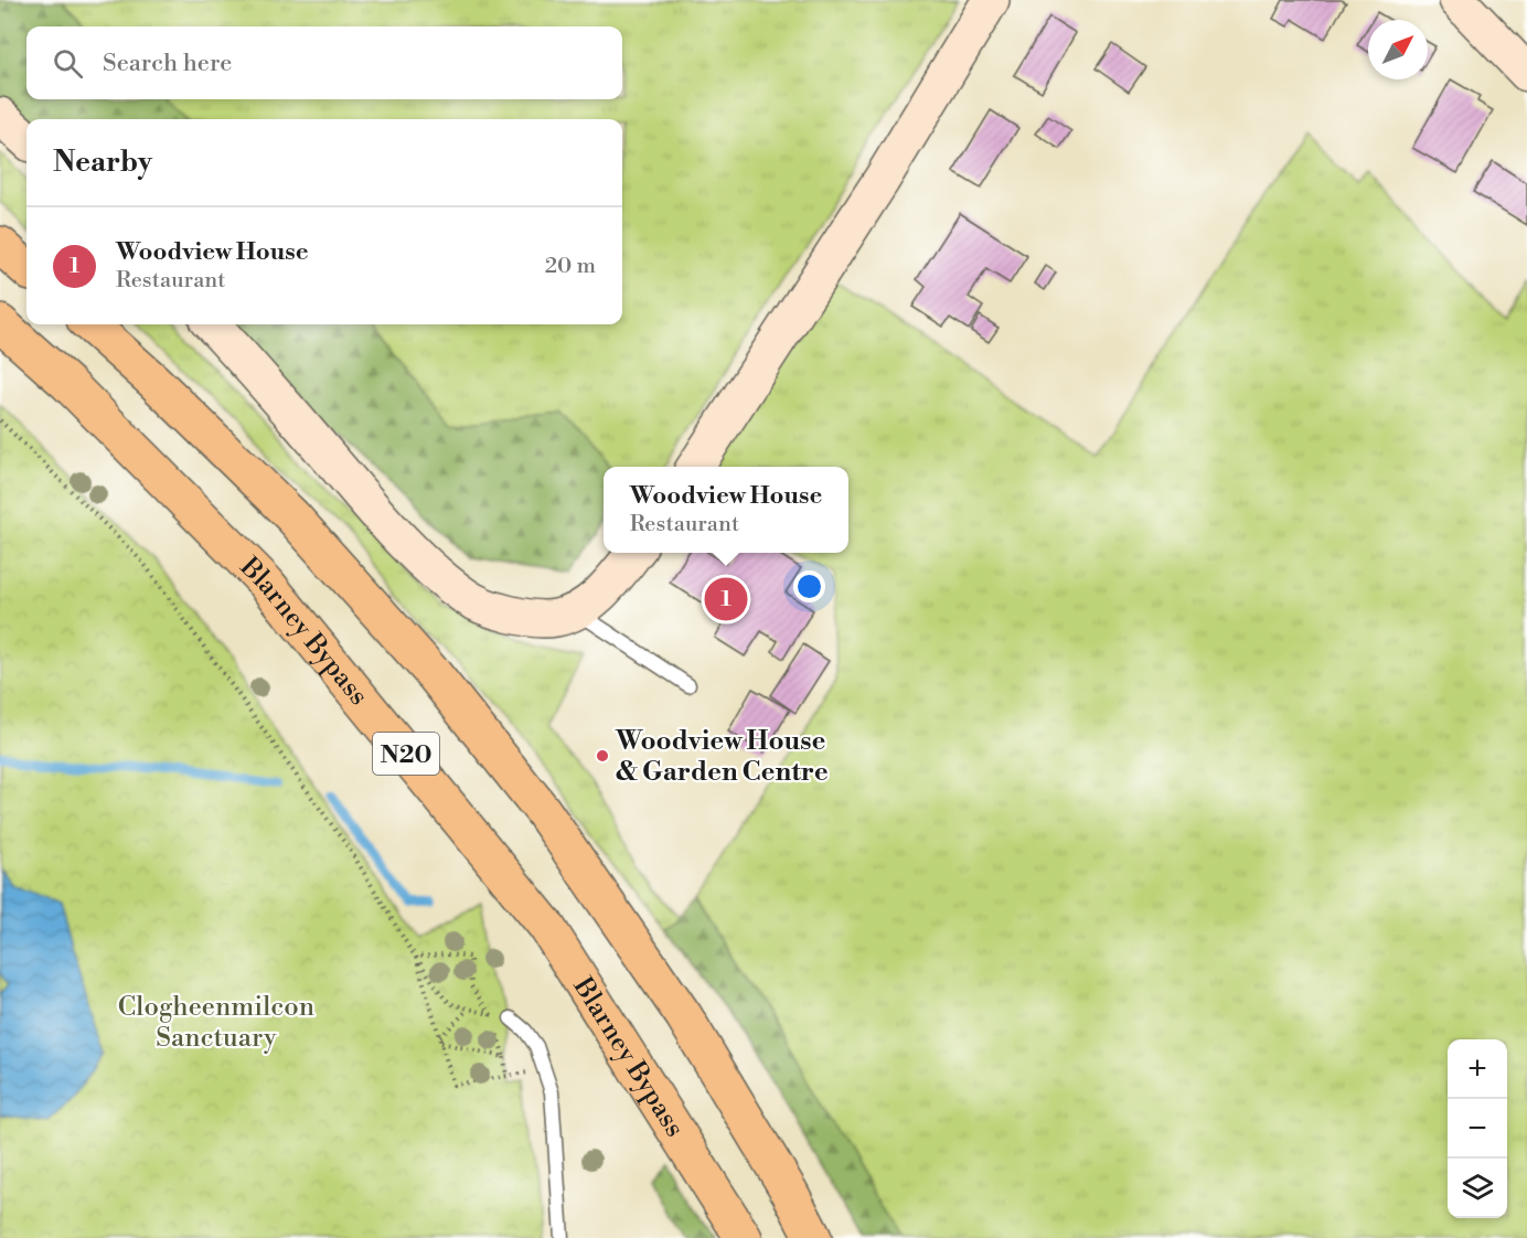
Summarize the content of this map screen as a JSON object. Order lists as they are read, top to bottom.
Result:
{
  "streets": {
    "highway": ["Blarney Bypass", "N20"]
  },
  "parks": ["Clogheenmilcon Sanctuary"],
  "places": ["Woodview House & Garden Centre"],
  "north": "top right",
  "page": {
    "search": "Search here",
    "heading": "Nearby",
    "list": [
      {
        "mark": "1",
        "name": "Woodview House",
        "note": "Restaurant",
        "value": "20 m"
      }
    ],
    "popup": ["Woodview House", "Restaurant"],
    "pins": "1",
    "map_buttons": ["+", "−"]
  }
}
